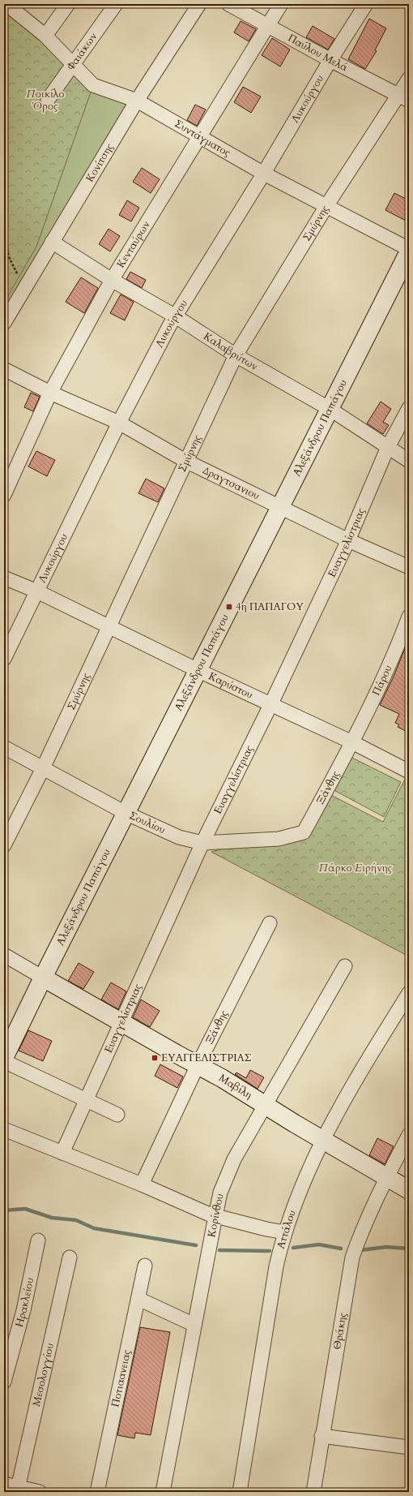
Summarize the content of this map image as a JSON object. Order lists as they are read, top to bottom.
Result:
{
  "streets": {
    "street": [
      "Φαιάκων",
      "Παύλου Μελά",
      "Λυκούργου",
      "Συντάγματος",
      "Κονίτσης",
      "Σμύρνης",
      "Κενταύρων",
      "Καλαβρύτων",
      "Αλεξάνδρου Παπάγου",
      "Δραγτσανιου",
      "Ευαγγελίστριας",
      "Πάρου",
      "Καρύστου",
      "Ξάνθης",
      "Σουλίου",
      "Μαβίλη",
      "Κορίνθου",
      "Αττάλου",
      "Ηρακλείου",
      "Θράκης",
      "Μεσολογγίου",
      "Ποτιαανειας"
    ]
  },
  "crossings": [
    ["Φαιάκων", "Συντάγματος"],
    ["Παύλου Μελά", "Λυκούργου"],
    ["Παύλου Μελά", "Σμύρνης"],
    ["Παύλου Μελά", "Κενταύρων"],
    ["Λυκούργου", "Συντάγματος"],
    ["Λυκούργου", "Καλαβρύτων"],
    ["Λυκούργου", "Δραγτσανιου"],
    ["Λυκούργου", "Καρύστου"],
    ["Συντάγματος", "Κονίτσης"],
    ["Συντάγματος", "Σμύρνης"],
    ["Συντάγματος", "Κενταύρων"],
    ["Συντάγματος", "Αλεξάνδρου Παπάγου"],
    ["Κονίτσης", "Καλαβρύτων"],
    ["Σμύρνης", "Καλαβρύτων"],
    ["Σμύρνης", "Δραγτσανιου"],
    ["Σμύρνης", "Καρύστου"],
    ["Σμύρνης", "Σουλίου"],
    ["Κενταύρων", "Καλαβρύτων"],
    ["Κενταύρων", "Δραγτσανιου"],
    ["Καλαβρύτων", "Αλεξάνδρου Παπάγου"],
    ["Καλαβρύτων", "Ευαγγελίστριας"],
    ["Αλεξάνδρου Παπάγου", "Δραγτσανιου"],
    ["Αλεξάνδρου Παπάγου", "Καρύστου"],
    ["Αλεξάνδρου Παπάγου", "Σουλίου"],
    ["Αλεξάνδρου Παπάγου", "Μαβίλη"],
    ["Δραγτσανιου", "Ευαγγελίστριας"],
    ["Ευαγγελίστριας", "Καρύστου"],
    ["Ευαγγελίστριας", "Σουλίου"],
    ["Ευαγγελίστριας", "Μαβίλη"],
    ["Πάρου", "Καρύστου"],
    ["Πάρου", "Ξάνθης"],
    ["Καρύστου", "Ξάνθης"],
    ["Ξάνθης", "Σουλίου"],
    ["Ξάνθης", "Μαβίλη"],
    ["Μαβίλη", "Κορίνθου"],
    ["Μαβίλη", "Αττάλου"],
    ["Μαβίλη", "Θράκης"]
  ],
  "parks": ["Ποικίλο Όρος", "Πάρκο Ειρήνης"],
  "places": {
    "transit": ["4η ΠΑΠΑΓΟΥ", "ΕΥΑΓΓΕΛΙΣΤΡΙΑΣ"]
  }
}
